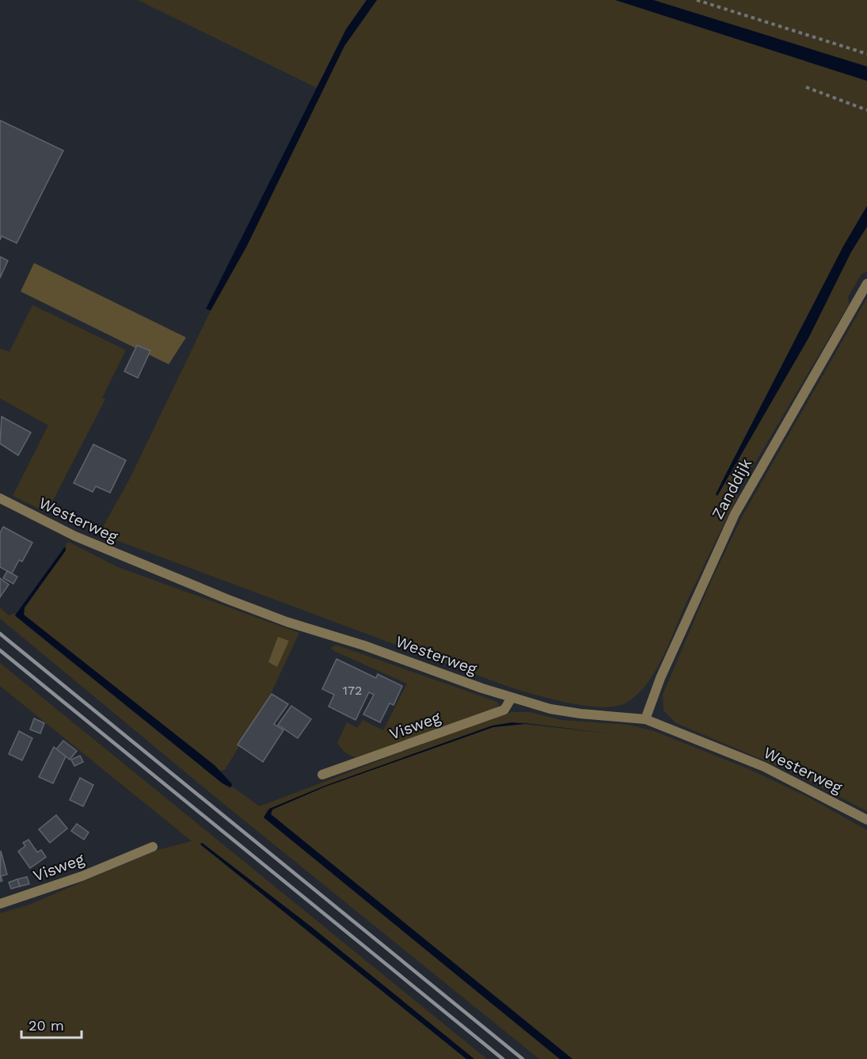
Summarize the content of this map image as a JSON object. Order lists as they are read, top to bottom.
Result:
{
  "streets": {
    "street": ["Zanddijk", "Westerweg", "Visweg"]
  },
  "crossings": [
    ["Zanddijk", "Westerweg"],
    ["Westerweg", "Visweg"]
  ],
  "house_numbers": ["172"],
  "scale_bar": "20 m"
}
